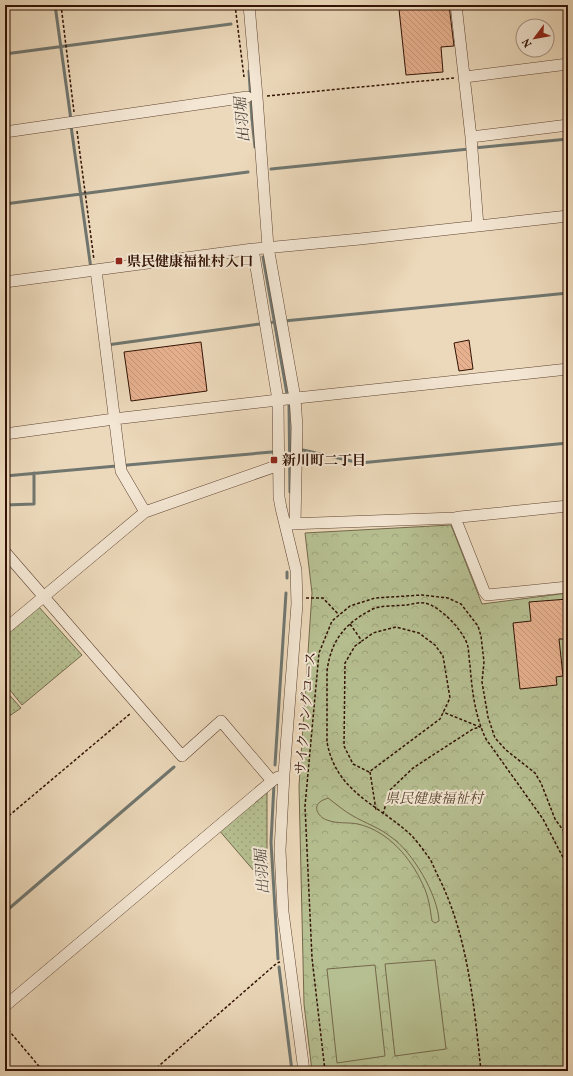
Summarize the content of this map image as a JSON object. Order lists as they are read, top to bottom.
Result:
{
  "streets": {
    "path": ["サイクリングコース"]
  },
  "water": ["出羽堀"],
  "parks": ["県民健康福祉村"],
  "places": {
    "transit": ["県民健康福祉村入口", "新川町二丁目"]
  },
  "north": "bottom left"
}
